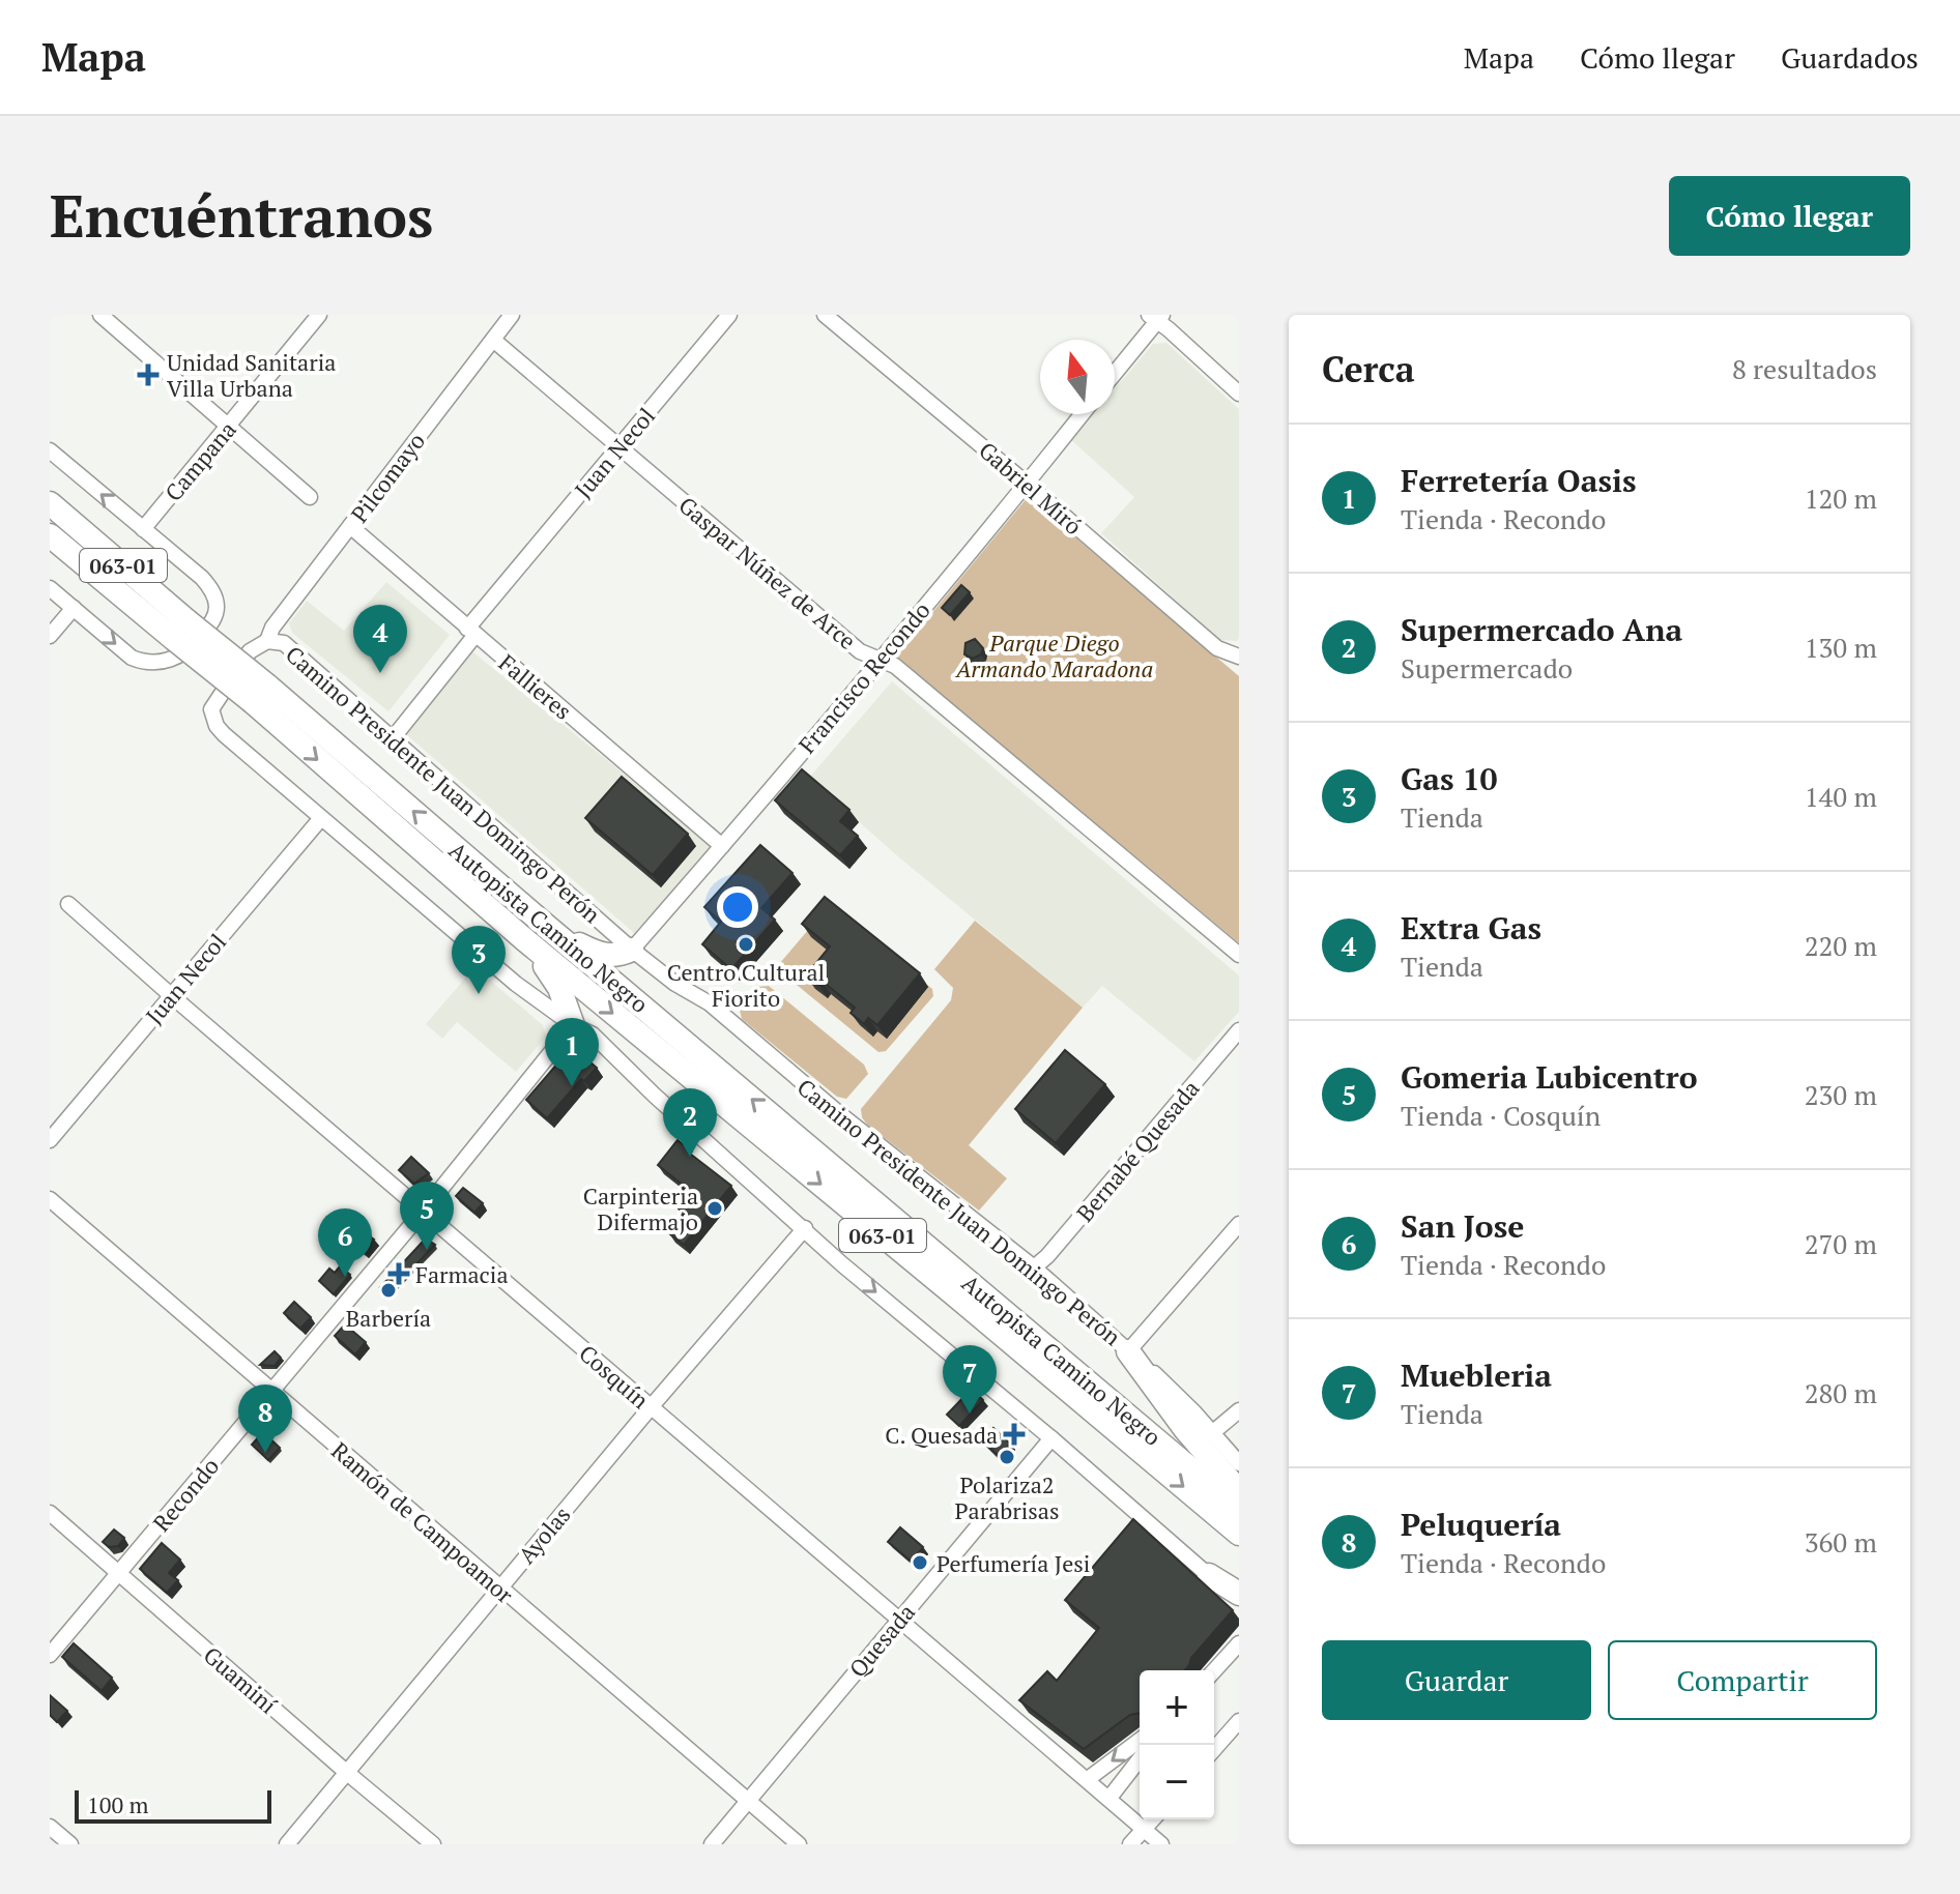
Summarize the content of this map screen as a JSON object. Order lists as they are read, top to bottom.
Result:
{
  "streets": {
    "highway": ["063-01", "Autopista Camino Negro"],
    "street": [
      "Juan Necol",
      "Campana",
      "Pilcomayo",
      "Gabriel Miró",
      "Gaspar Núñez de Arce",
      "Francisco Recondo",
      "Fallieres",
      "Camino Presidente Juan Domingo Perón",
      "Bernabé Quesada",
      "Cosquín",
      "Recondo",
      "Ramón de Campoamor",
      "Ayolas",
      "Quesada",
      "Guaminí"
    ]
  },
  "crossings": [
    ["Juan Necol", "Gaspar Núñez de Arce"],
    ["Juan Necol", "Fallieres"],
    ["Juan Necol", "Camino Presidente Juan Domingo Perón"],
    ["Juan Necol", "Cosquín"],
    ["Pilcomayo", "Gaspar Núñez de Arce"],
    ["Pilcomayo", "Fallieres"],
    ["Pilcomayo", "Camino Presidente Juan Domingo Perón"],
    ["Gabriel Miró", "Francisco Recondo"],
    ["Gaspar Núñez de Arce", "Francisco Recondo"],
    ["Francisco Recondo", "Fallieres"],
    ["Francisco Recondo", "Camino Presidente Juan Domingo Perón"],
    ["Camino Presidente Juan Domingo Perón", "Bernabé Quesada"],
    ["Camino Presidente Juan Domingo Perón", "Recondo"],
    ["Camino Presidente Juan Domingo Perón", "Ayolas"],
    ["Camino Presidente Juan Domingo Perón", "Quesada"],
    ["Cosquín", "Recondo"],
    ["Cosquín", "Ayolas"],
    ["Cosquín", "Quesada"],
    ["Recondo", "Ramón de Campoamor"],
    ["Recondo", "Guaminí"],
    ["Ramón de Campoamor", "Ayolas"],
    ["Ramón de Campoamor", "Quesada"],
    ["Ayolas", "Guaminí"]
  ],
  "parks": ["Parque Diego Armando Maradona"],
  "places": {
    "health": ["Unidad Sanitaria Villa Urbana", "Farmacia", "C. Quesada"],
    "other": [
      "Centro Cultural Fiorito",
      "Carpinteria Difermajo",
      "Barbería",
      "Polariza2 Parabrisas",
      "Perfumería Jesi"
    ]
  },
  "scale_bar": "100 m",
  "north": "top",
  "page": {
    "header": "Mapa",
    "nav": ["Mapa", "Cómo llegar", "Guardados"],
    "buttons": [
      "Cómo llegar",
      ["Guardar", "Compartir"]
    ],
    "title": "Encuéntranos",
    "heading": ["Cerca", "8 resultados"],
    "list": [
      {
        "mark": "1",
        "name": "Ferretería Oasis",
        "note": "Tienda · Recondo",
        "value": "120 m"
      },
      {
        "mark": "2",
        "name": "Supermercado Ana",
        "note": "Supermercado",
        "value": "130 m"
      },
      {
        "mark": "3",
        "name": "Gas 10",
        "note": "Tienda",
        "value": "140 m"
      },
      {
        "mark": "4",
        "name": "Extra Gas",
        "note": "Tienda",
        "value": "220 m"
      },
      {
        "mark": "5",
        "name": "Gomeria Lubicentro",
        "note": "Tienda · Cosquín",
        "value": "230 m"
      },
      {
        "mark": "6",
        "name": "San Jose",
        "note": "Tienda · Recondo",
        "value": "270 m"
      },
      {
        "mark": "7",
        "name": "Muebleria",
        "note": "Tienda",
        "value": "280 m"
      },
      {
        "mark": "8",
        "name": "Peluquería",
        "note": "Tienda · Recondo",
        "value": "360 m"
      }
    ],
    "pins": [
      "4",
      "3",
      "1",
      "2",
      "5",
      "6",
      "7",
      "8"
    ],
    "map_buttons": ["+", "−"],
    "scale": "100 m"
  }
}
